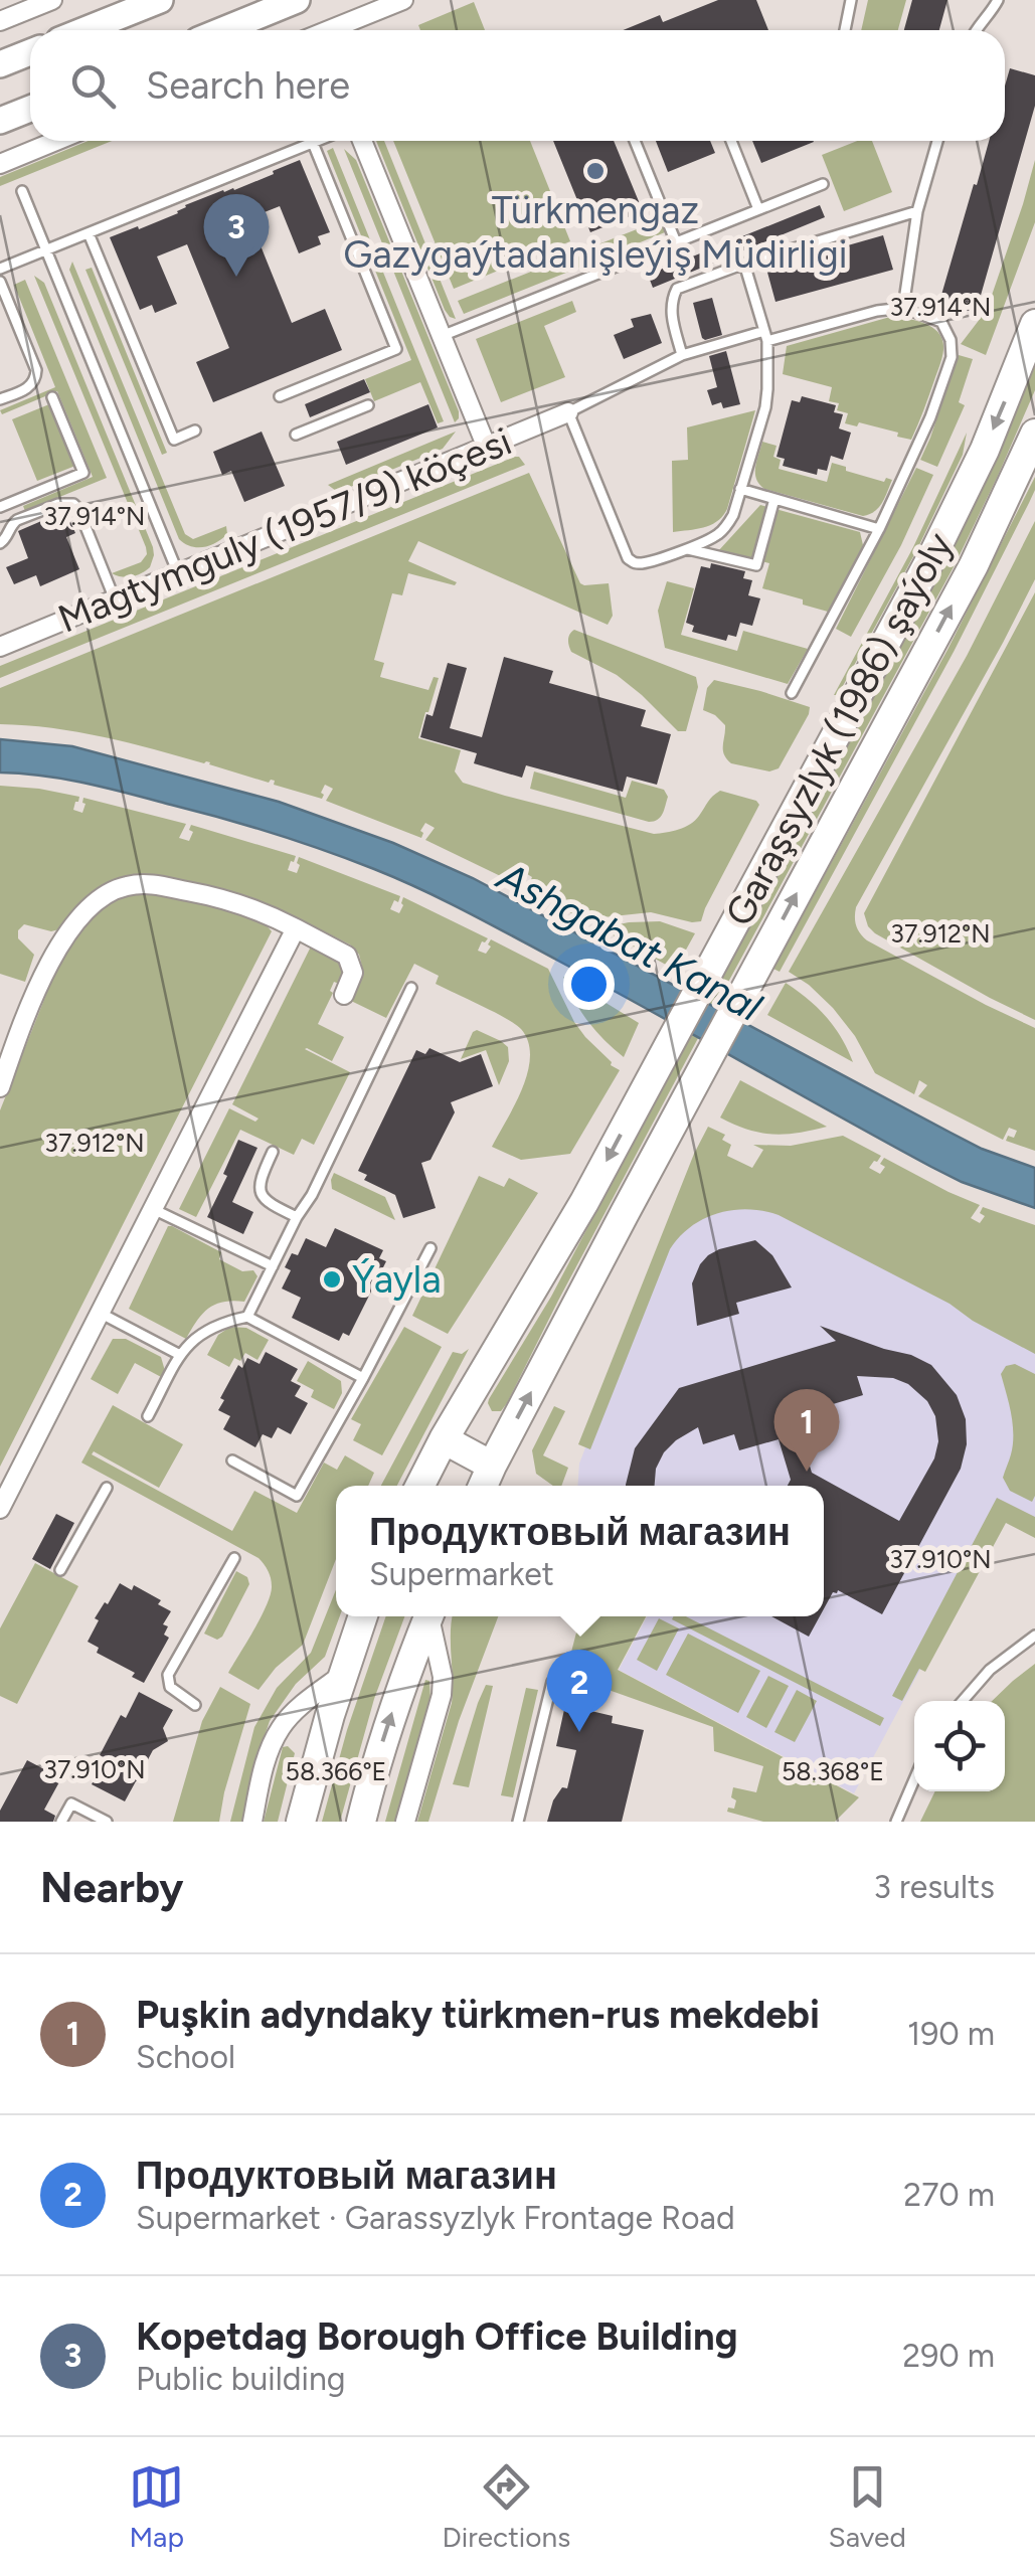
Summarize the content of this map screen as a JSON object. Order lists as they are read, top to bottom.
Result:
{
  "streets": {
    "main road": ["Garaşsyzlyk (1986) şaýoly"],
    "street": ["Magtymguly (1957/9) köçesi"]
  },
  "water": ["Ashgabat Kanal"],
  "places": ["Türkmengaz Gazygaýtadanişleýiş Müdirligi", "Ýayla"],
  "page": {
    "search": "Search here",
    "pins": ["3", "1", "2"],
    "popup": ["Продуктовый магазин", "Supermarket"],
    "heading": ["Nearby", "3 results"],
    "list": [
      {
        "mark": "1",
        "name": "Puşkin adyndaky türkmen-rus mekdebi",
        "note": "School",
        "value": "190 m"
      },
      {
        "mark": "2",
        "name": "Продуктовый магазин",
        "note": "Supermarket · Garassyzlyk Frontage Road",
        "value": "270 m"
      },
      {
        "mark": "3",
        "name": "Kopetdag Borough Office Building",
        "note": "Public building",
        "value": "290 m"
      }
    ],
    "nav": ["Map", "Directions", "Saved"]
  },
  "coordinates": [
    "37.914°N",
    "37.912°N",
    "37.910°N",
    "58.366°E",
    "58.368°E"
  ]
}
